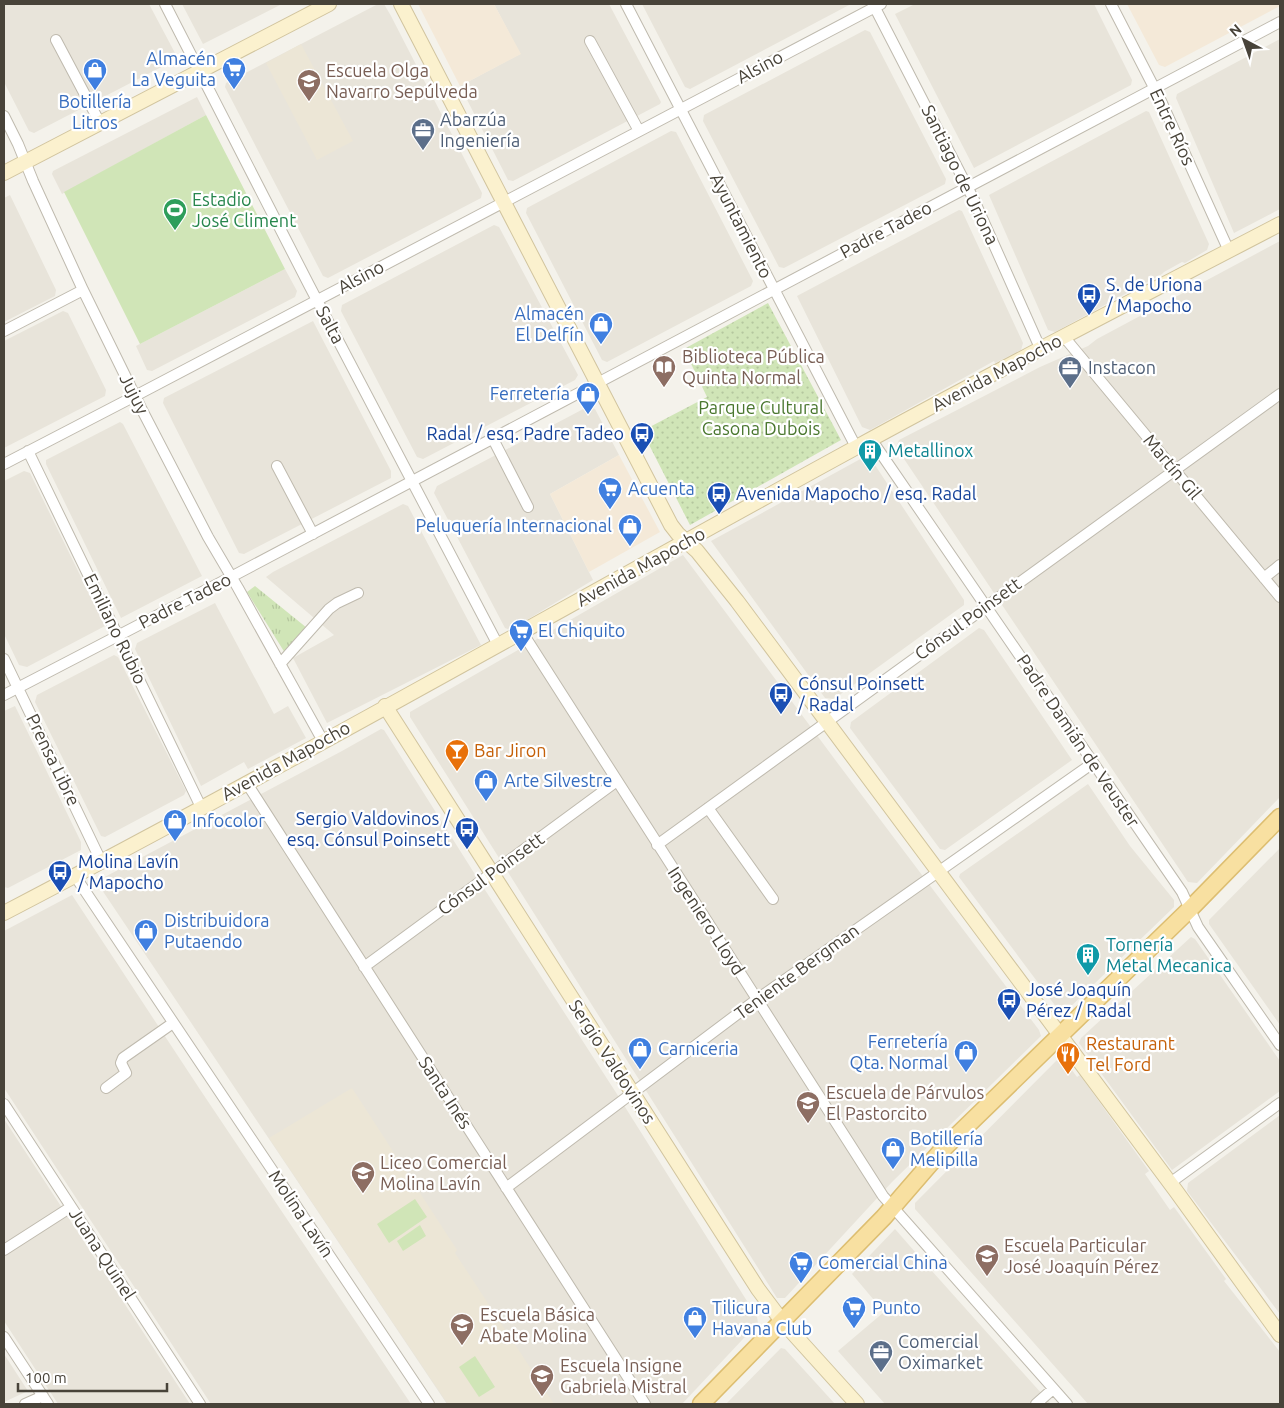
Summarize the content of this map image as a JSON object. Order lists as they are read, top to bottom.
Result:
{
  "streets": {
    "main road": ["Avenida Mapocho", "Sergio Valdovinos"],
    "street": [
      "Alsino",
      "Entre Ríos",
      "Santiago de Uriona",
      "Ayuntamiento",
      "Padre Tadeo",
      "Salta",
      "Jujuy",
      "Martín Gil",
      "Cónsul Poinsett",
      "Emiliano Rubio",
      "Padre Damián de Veuster",
      "Prensa Libre",
      "Ingeniero Lloyd",
      "Teniente Bergman",
      "Santa Inés",
      "Molina Lavín",
      "Juana Quinel"
    ]
  },
  "crossings": [
    ["Alsino", "Santiago de Uriona"],
    ["Alsino", "Ayuntamiento"],
    ["Alsino", "Salta"],
    ["Alsino", "Jujuy"],
    ["Alsino", "Emiliano Rubio"],
    ["Entre Ríos", "Padre Tadeo"],
    ["Entre Ríos", "Avenida Mapocho"],
    ["Santiago de Uriona", "Padre Tadeo"],
    ["Santiago de Uriona", "Avenida Mapocho"],
    ["Ayuntamiento", "Padre Tadeo"],
    ["Ayuntamiento", "Avenida Mapocho"],
    ["Padre Tadeo", "Salta"],
    ["Padre Tadeo", "Jujuy"],
    ["Padre Tadeo", "Emiliano Rubio"],
    ["Padre Tadeo", "Prensa Libre"],
    ["Salta", "Avenida Mapocho"],
    ["Avenida Mapocho", "Jujuy"],
    ["Avenida Mapocho", "Martín Gil"],
    ["Avenida Mapocho", "Emiliano Rubio"],
    ["Avenida Mapocho", "Padre Damián de Veuster"],
    ["Avenida Mapocho", "Prensa Libre"],
    ["Avenida Mapocho", "Ingeniero Lloyd"],
    ["Avenida Mapocho", "Sergio Valdovinos"],
    ["Avenida Mapocho", "Santa Inés"],
    ["Avenida Mapocho", "Molina Lavín"],
    ["Martín Gil", "Cónsul Poinsett"],
    ["Cónsul Poinsett", "Padre Damián de Veuster"],
    ["Cónsul Poinsett", "Ingeniero Lloyd"],
    ["Cónsul Poinsett", "Sergio Valdovinos"],
    ["Cónsul Poinsett", "Santa Inés"],
    ["Padre Damián de Veuster", "Teniente Bergman"],
    ["Ingeniero Lloyd", "Teniente Bergman"],
    ["Teniente Bergman", "Sergio Valdovinos"],
    ["Teniente Bergman", "Santa Inés"]
  ],
  "parks": ["Parque Cultural Casona Dubois"],
  "places": {
    "supermarket": [
      "Almacén La Veguita",
      "Acuenta",
      "El Chiquito",
      "Comercial China",
      "Punto"
    ],
    "shop": [
      "Botillería Litros",
      "Almacén El Delfín",
      "Ferretería",
      "Peluquería Internacional",
      "Arte Silvestre",
      "Infocolor",
      "Distribuidora Putaendo",
      "Carniceria",
      "Ferretería Qta. Normal",
      "Botillería Melipilla",
      "Tilicura Havana Club"
    ],
    "school or university": [
      "Escuela Olga Navarro Sepúlveda",
      "Escuela de Párvulos El Pastorcito",
      "Liceo Comercial Molina Lavín",
      "Escuela Particular José Joaquín Pérez",
      "Escuela Básica Abate Molina",
      "Escuela Insigne Gabriela Mistral"
    ],
    "office": ["Abarzúa Ingeniería", "Instacon", "Comercial Oximarket"],
    "sports": ["Estadio José Climent"],
    "bus stop": [
      "S. de Uriona / Mapocho",
      "Radal / esq. Padre Tadeo",
      "Avenida Mapocho / esq. Radal",
      "Cónsul Poinsett / Radal",
      "Sergio Valdovinos / esq. Cónsul Poinsett",
      "Molina Lavín / Mapocho",
      "José Joaquín Pérez / Radal"
    ],
    "library": ["Biblioteca Pública Quinta Normal"],
    "building": ["Metallinox", "Tornería Metal Mecanica"],
    "bar": ["Bar Jiron"],
    "restaurant": ["Restaurant Tel Ford"]
  },
  "scale_bar": "100 m",
  "north": "top left"
}
